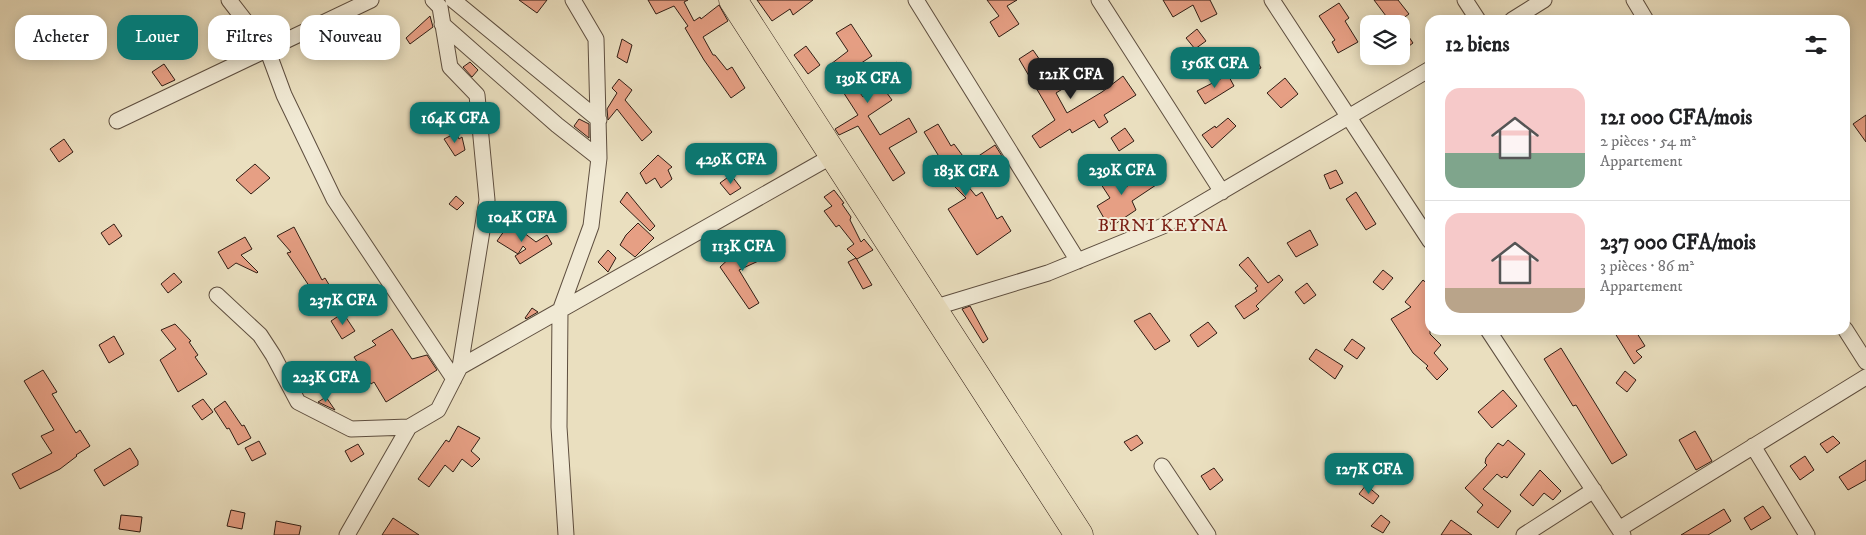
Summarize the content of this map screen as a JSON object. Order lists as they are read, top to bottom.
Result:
{
  "districts": ["BIRNI KEYNA"],
  "page": {
    "chip": [
      "Acheter",
      "Louer",
      "Filtres",
      "Nouveau"
    ],
    "heading": "12 biens",
    "price": [
      "156K CFA",
      "121K CFA",
      "139K CFA",
      "164K CFA",
      "429K CFA",
      "239K CFA",
      "183K CFA",
      "104K CFA",
      "113K CFA",
      "237K CFA",
      "223K CFA",
      "127K CFA"
    ],
    "list": [
      {
        "name": "121 000 CFA/mois",
        "note": "2 pièces · 54 m² · Appartement"
      },
      {
        "name": "237 000 CFA/mois",
        "note": "3 pièces · 86 m² · Appartement"
      }
    ]
  }
}
